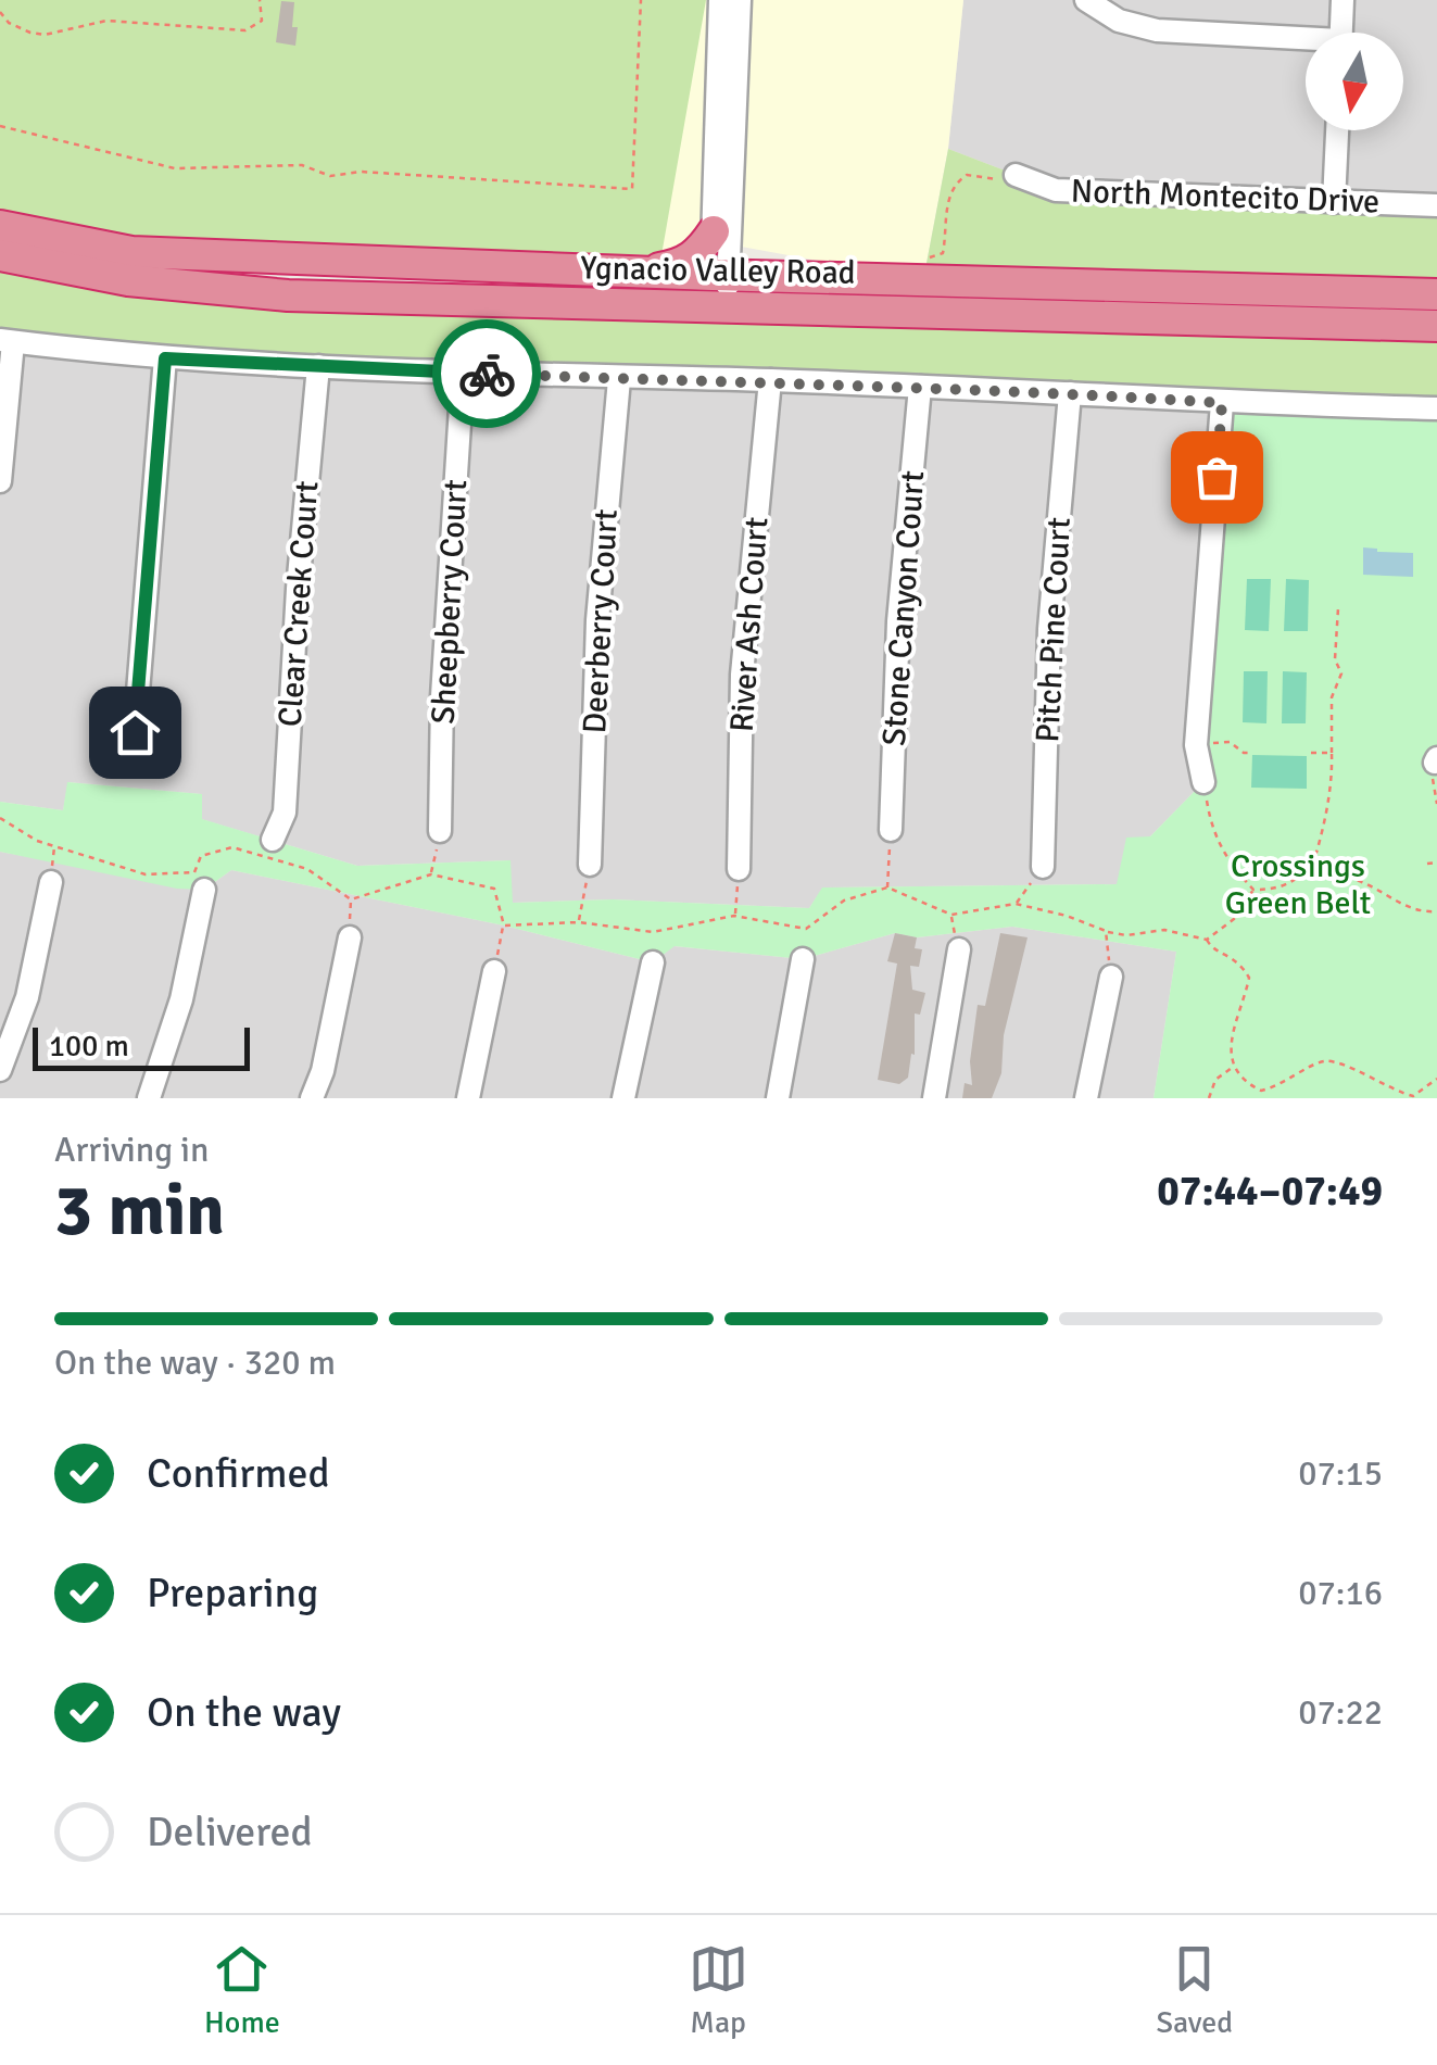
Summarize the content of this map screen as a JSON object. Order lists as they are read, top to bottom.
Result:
{
  "streets": {
    "highway": ["Ygnacio Valley Road"],
    "street": [
      "North Montecito Drive",
      "Sheepberry Court",
      "Clear Creek Court",
      "Stone Canyon Court",
      "Deerberry Court",
      "River Ash Court",
      "Pitch Pine Court"
    ]
  },
  "parks": ["Crossings Green Belt"],
  "scale_bar": "100 m",
  "north": "bottom",
  "page": {
    "scale": "100 m",
    "heading": ["3 min", "Arriving in", "07:44–07:49"],
    "bar": "On the way · 320 m",
    "list": [
      ["Confirmed", "07:15"],
      ["Preparing", "07:16"],
      ["On the way", "07:22"],
      "Delivered"
    ],
    "tabs": ["Home", "Map", "Saved"]
  }
}
